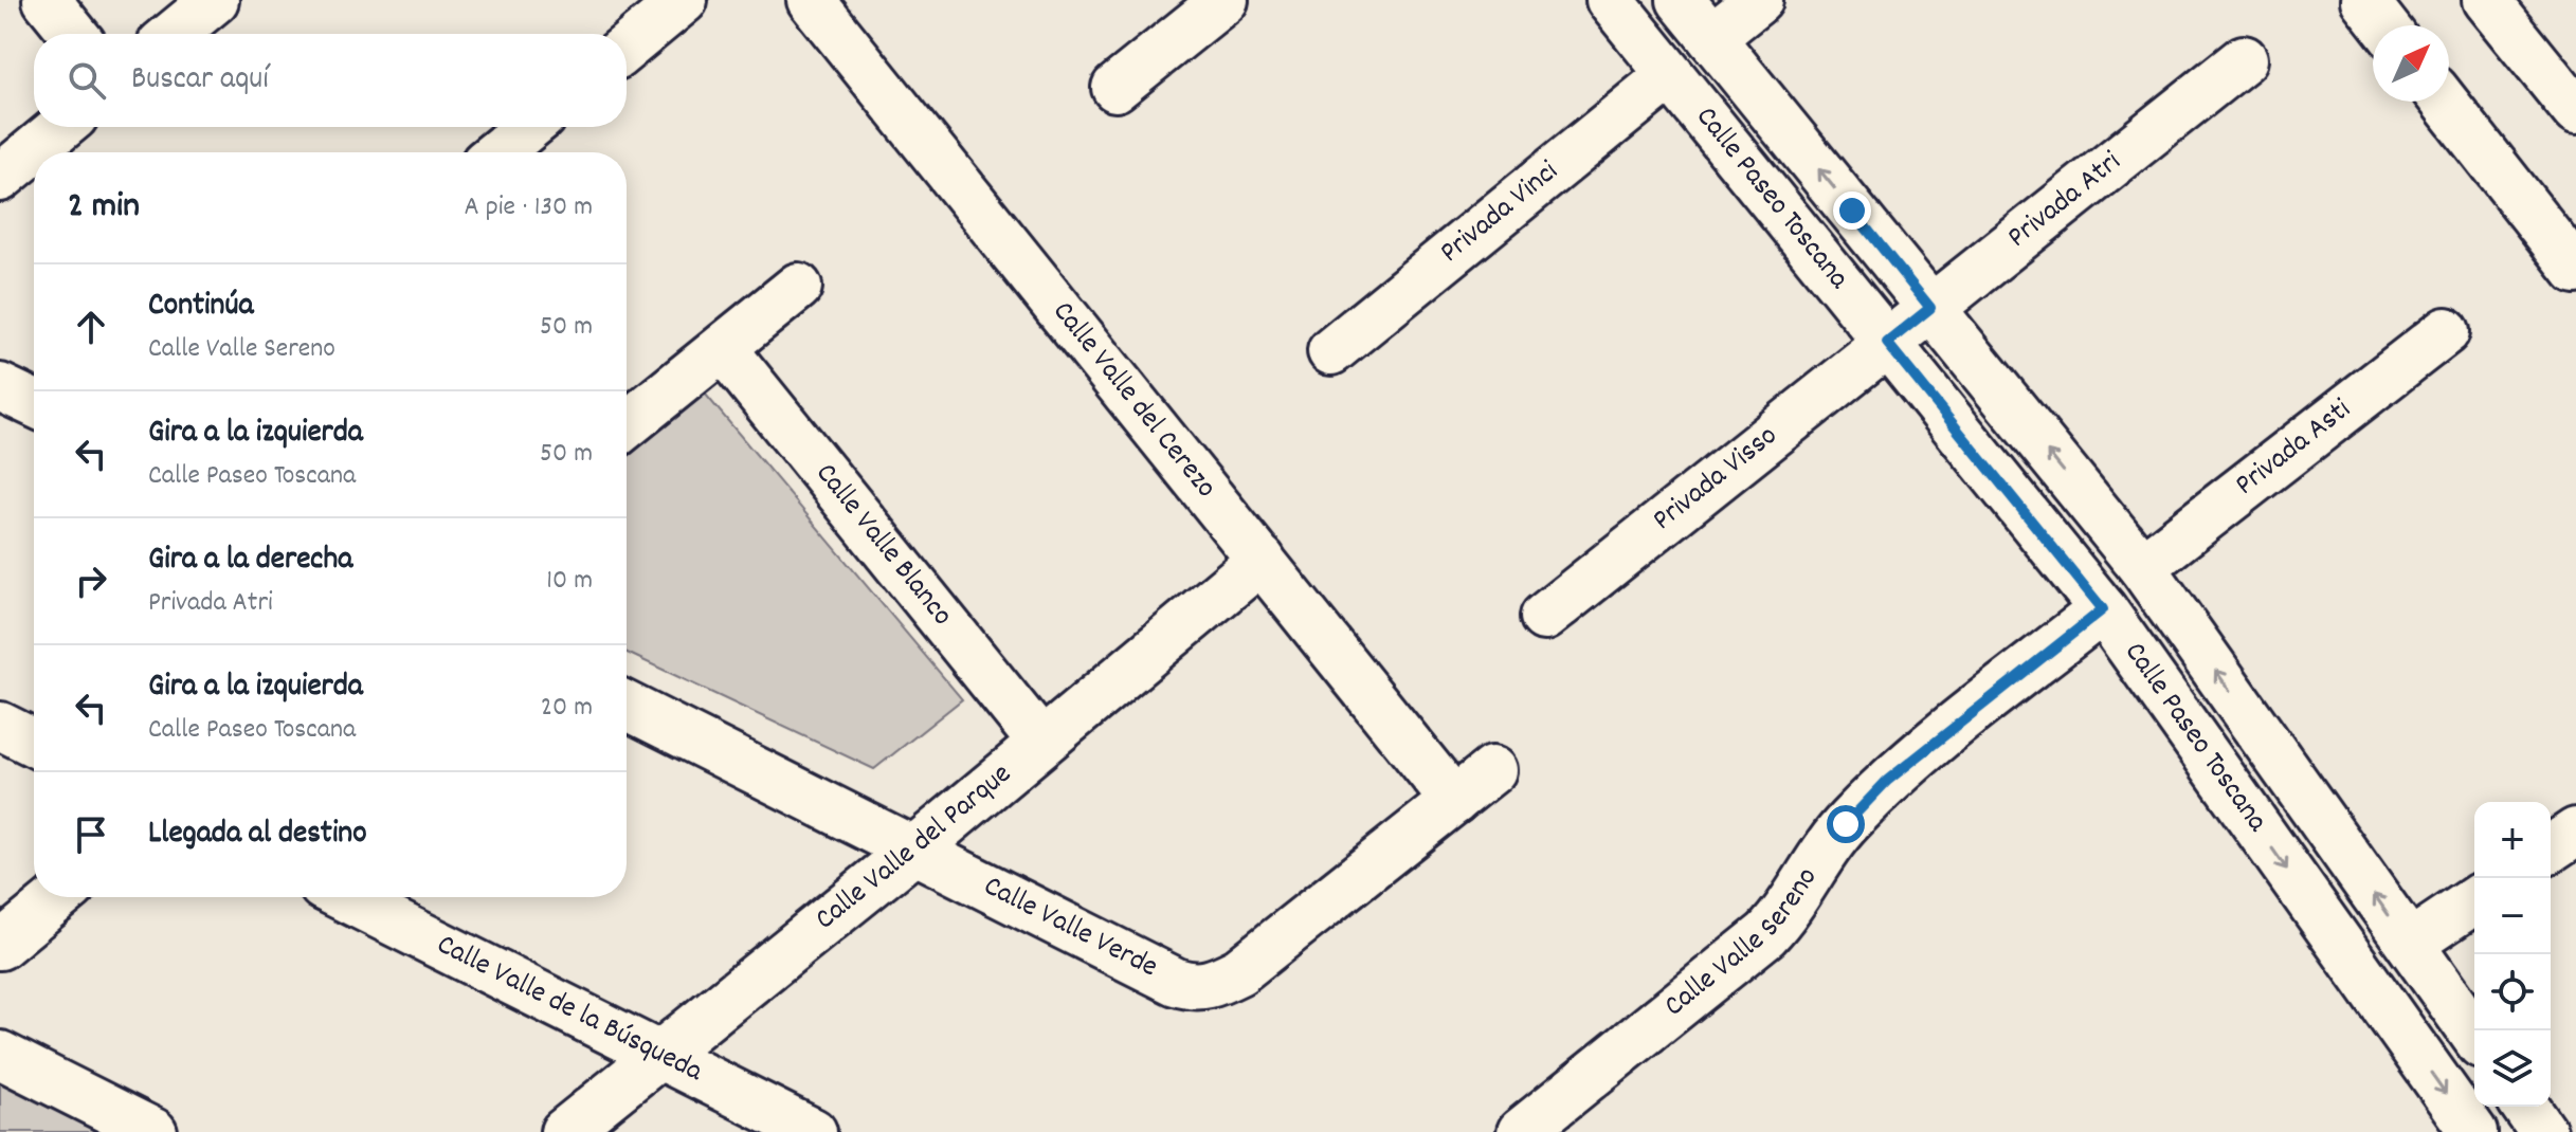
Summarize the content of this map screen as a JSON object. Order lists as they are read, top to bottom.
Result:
{
  "streets": {
    "street": [
      "Calle Paseo Toscana",
      "Privada Atri",
      "Privada Vinci",
      "Calle Valle del Cerezo",
      "Privada Asti",
      "Privada Visso",
      "Calle Valle Blanco",
      "Calle Valle del Parque",
      "Calle Valle Verde",
      "Calle Valle Sereno",
      "Calle Valle de la Búsqueda"
    ]
  },
  "crossings": [
    ["Calle Paseo Toscana", "Privada Atri"],
    ["Calle Paseo Toscana", "Privada Vinci"],
    ["Calle Paseo Toscana", "Privada Asti"],
    ["Calle Paseo Toscana", "Privada Visso"],
    ["Calle Paseo Toscana", "Calle Valle Sereno"],
    ["Privada Atri", "Privada Visso"],
    ["Calle Valle del Cerezo", "Calle Valle del Parque"],
    ["Calle Valle del Cerezo", "Calle Valle Verde"],
    ["Calle Valle Blanco", "Calle Valle del Parque"],
    ["Calle Valle del Parque", "Calle Valle Verde"],
    ["Calle Valle del Parque", "Calle Valle de la Búsqueda"]
  ],
  "north": "top right",
  "page": {
    "search": "Buscar aquí",
    "heading": ["2 min", "A pie · 130 m"],
    "list": [
      ["Continúa", "Calle Valle Sereno", "50 m"],
      ["Gira a la izquierda", "Calle Paseo Toscana", "50 m"],
      ["Gira a la derecha", "Privada Atri", "10 m"],
      ["Gira a la izquierda", "Calle Paseo Toscana", "20 m"],
      "Llegada al destino"
    ],
    "map_buttons": ["+", "−"]
  }
}
